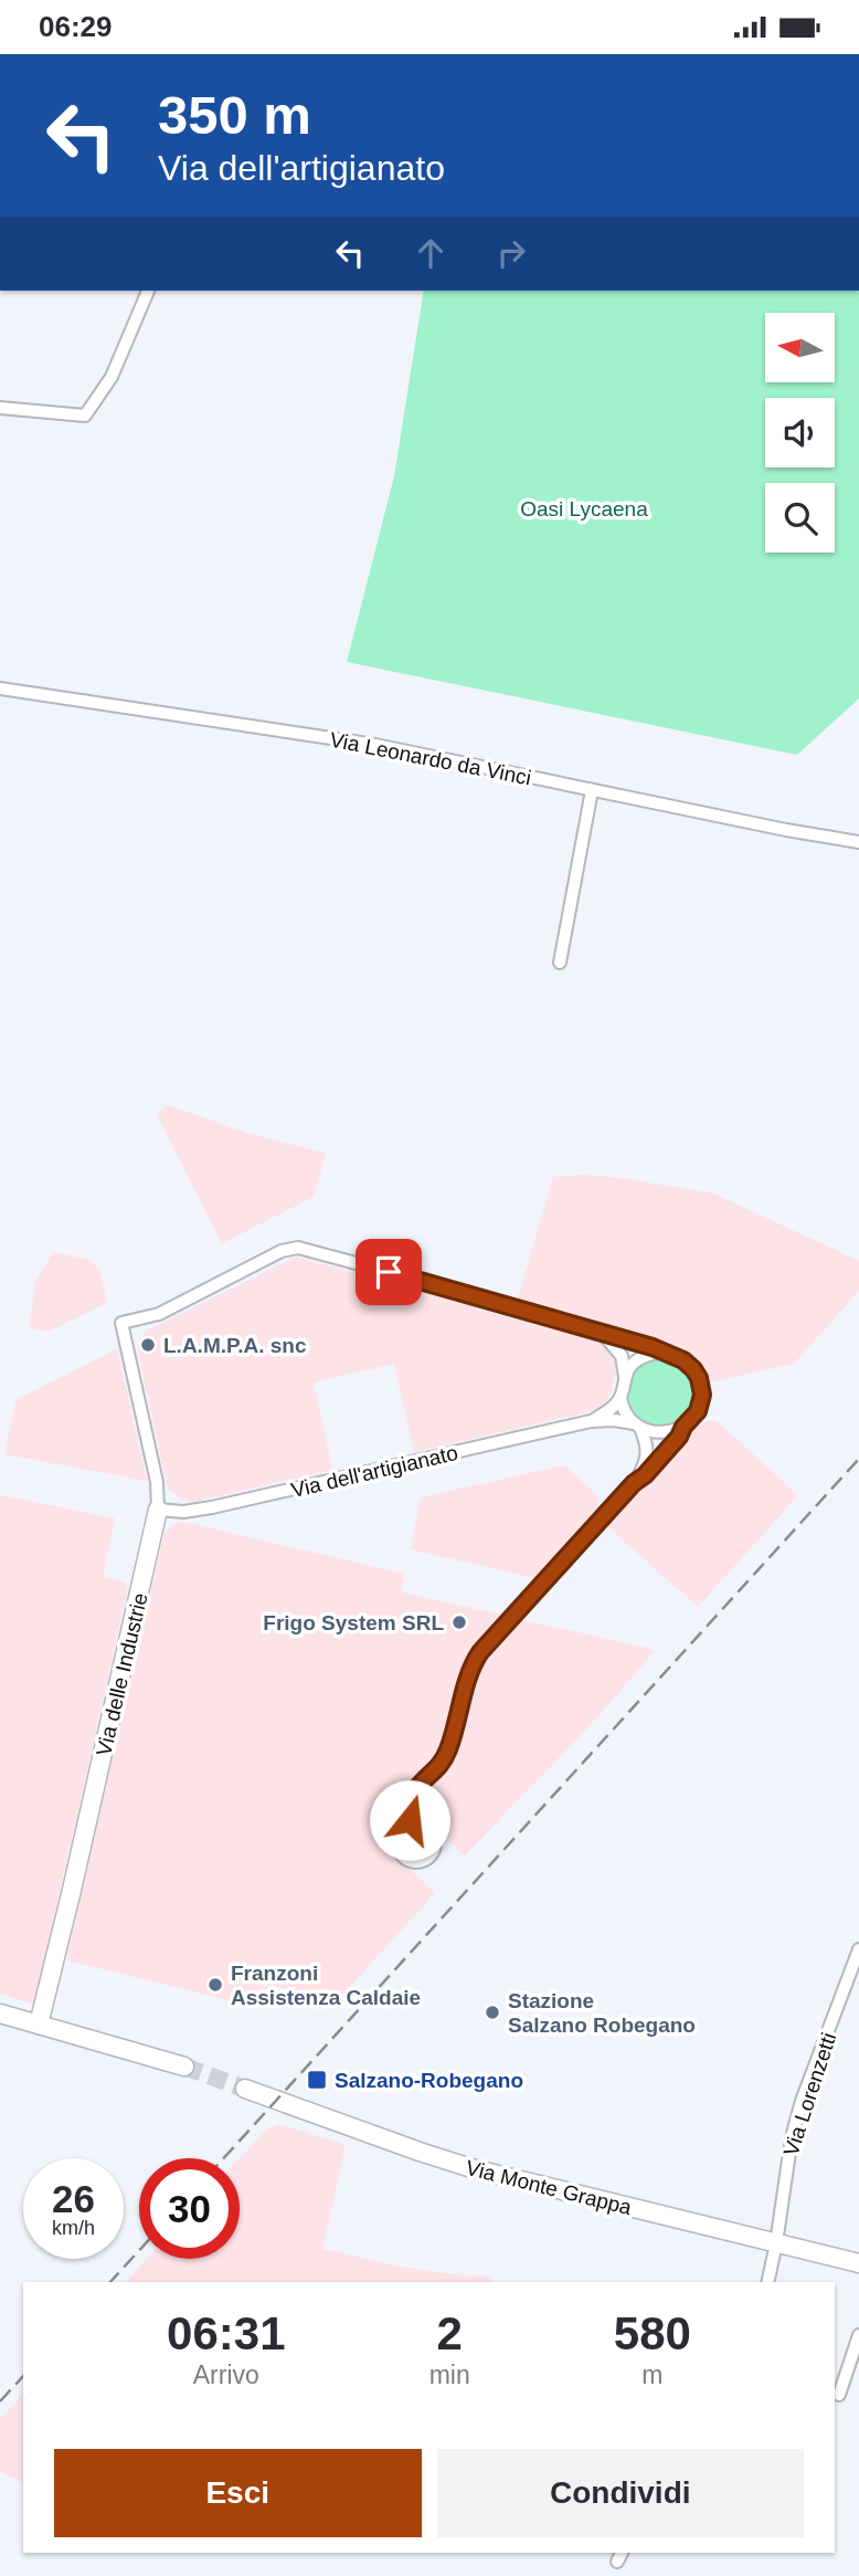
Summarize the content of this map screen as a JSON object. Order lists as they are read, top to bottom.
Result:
{
  "streets": {
    "street": [
      "Via Leonardo da Vinci",
      "Via dell'artigianato",
      "Via delle Industrie",
      "Via Lorenzetti",
      "Via Monte Grappa"
    ]
  },
  "crossings": [
    ["Via dell'artigianato", "Via delle Industrie"],
    ["Via Lorenzetti", "Via Monte Grappa"]
  ],
  "parks": ["Oasi Lycaena"],
  "places": {
    "other": [
      "L.A.M.P.A. snc",
      "Frigo System SRL",
      "Franzoni Assistenza Caldaie",
      "Stazione Salzano Robegano"
    ],
    "transit": ["Salzano-Robegano"]
  },
  "north": "left",
  "page": {
    "status": "06:29",
    "turn": ["350 m", "Via dell'artigianato"],
    "speed": "26 km/h",
    "limit": "30",
    "eta": [
      "06:31",
      "Arrivo",
      "2",
      "min",
      "580",
      "m"
    ],
    "buttons": ["Esci", "Condividi"]
  }
}
